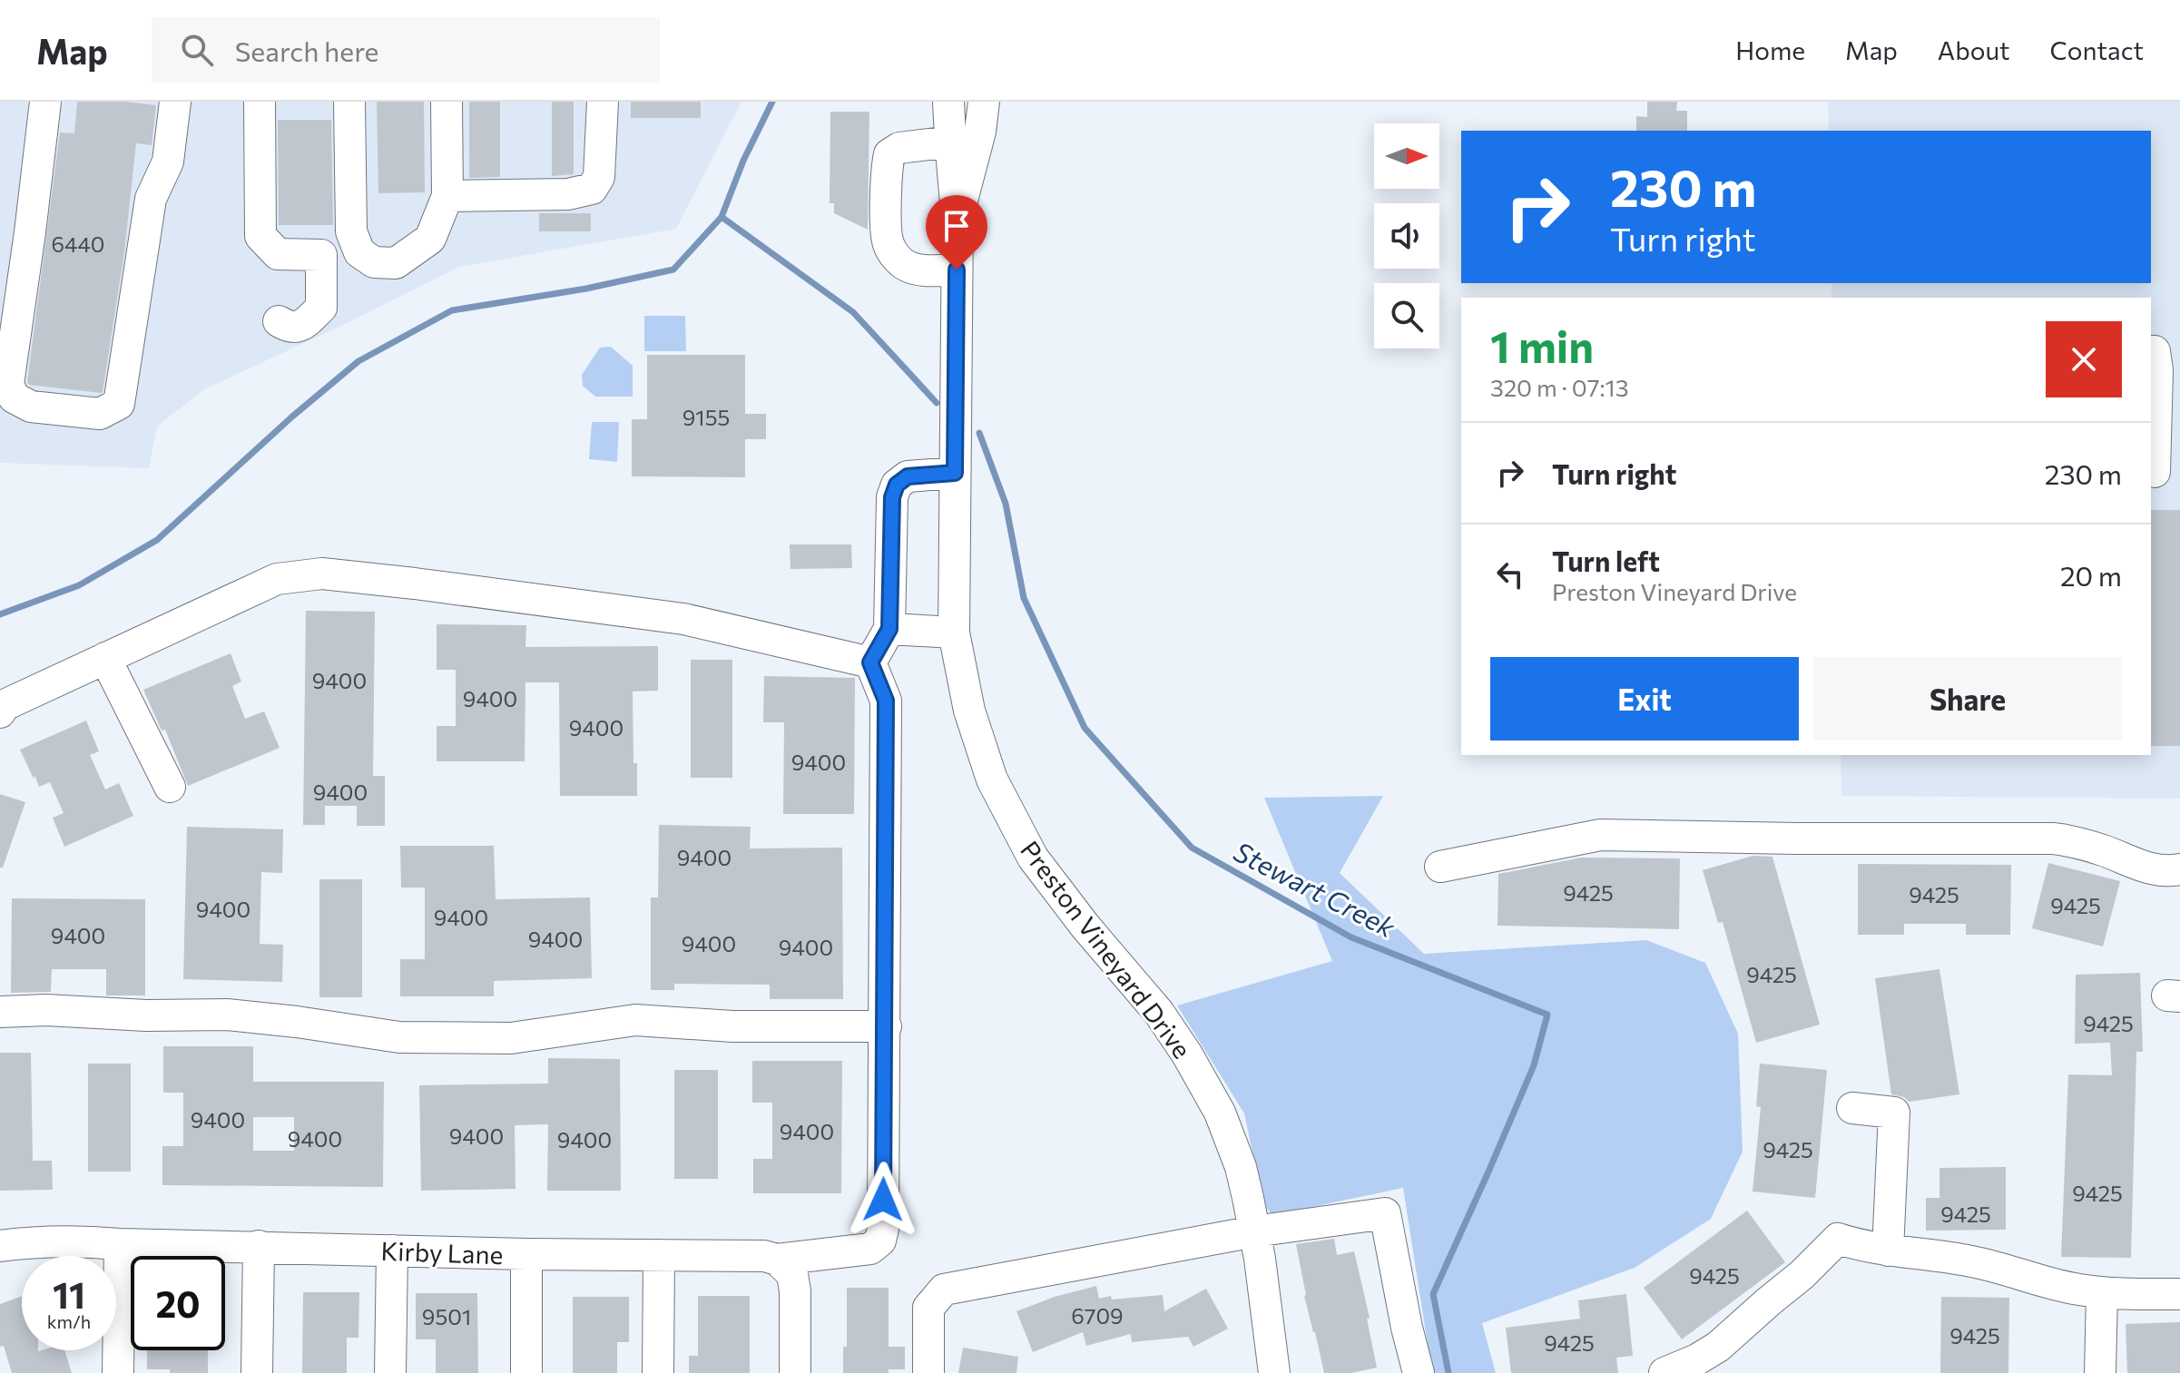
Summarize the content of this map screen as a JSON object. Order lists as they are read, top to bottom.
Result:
{
  "streets": {
    "street": ["Preston Vineyard Drive", "Kirby Lane"]
  },
  "water": ["Stewart Creek"],
  "house_numbers": [
    "6440",
    "9155",
    "9400",
    "9400",
    "9400",
    "9400",
    "9400",
    "9400",
    "9425",
    "9425",
    "9425",
    "9400",
    "9400",
    "9400",
    "9400",
    "9400",
    "9400",
    "9425",
    "9425",
    "9400",
    "9400",
    "9400",
    "9400",
    "9400",
    "9425",
    "9425",
    "9425",
    "9425",
    "6709",
    "9501",
    "9425",
    "9425"
  ],
  "north": "right",
  "page": {
    "header": "Map",
    "search": "Search here",
    "nav": [
      "Home",
      "Map",
      "About",
      "Contact"
    ],
    "turn": ["230 m", "Turn right"],
    "heading": ["1 min", "320 m · 07:13"],
    "list": [
      {
        "name": "Turn right",
        "value": "230 m"
      },
      {
        "name": "Turn left",
        "note": "Preston Vineyard Drive",
        "value": "20 m"
      }
    ],
    "buttons": ["Exit", "Share"],
    "speed": "11 km/h",
    "limit": "20"
  }
}
